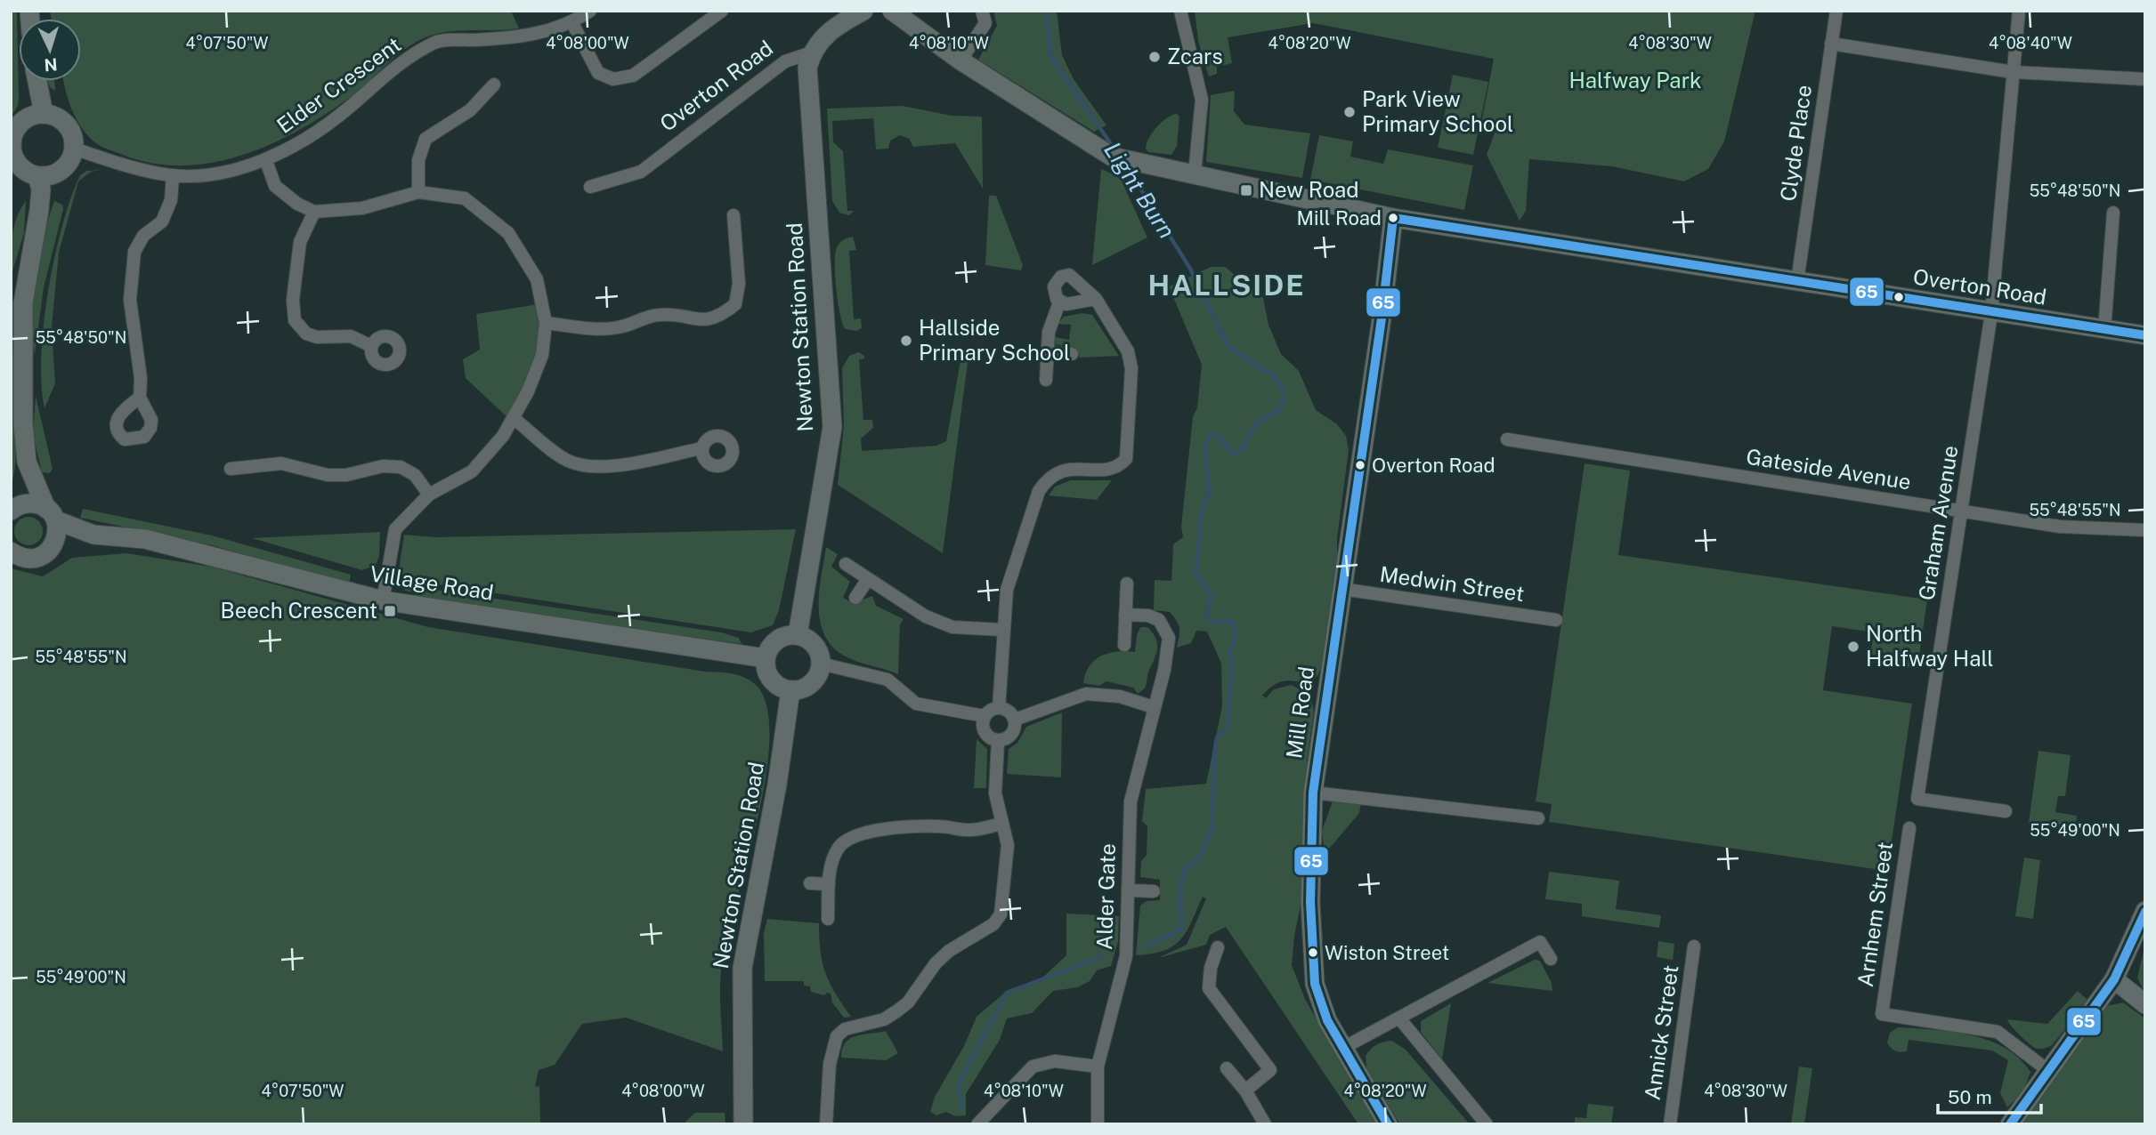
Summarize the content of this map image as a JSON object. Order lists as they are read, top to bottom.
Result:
{
  "streets": {
    "street": [
      "Elder Crescent",
      "Overton Road",
      "Clyde Place",
      "Newton Station Road",
      "Gateside Avenue",
      "Graham Avenue",
      "Village Road",
      "Medwin Street",
      "Mill Road",
      "Alder Gate",
      "Arnhem Street",
      "Annick Street"
    ]
  },
  "crossings": [
    ["Overton Road", "Clyde Place"],
    ["Overton Road", "Newton Station Road"],
    ["Overton Road", "Graham Avenue"],
    ["Overton Road", "Mill Road"],
    ["Newton Station Road", "Village Road"],
    ["Gateside Avenue", "Graham Avenue"],
    ["Medwin Street", "Mill Road"]
  ],
  "districts": ["HALLSIDE"],
  "water": ["Light Burn"],
  "parks": ["Halfway Park"],
  "places": {
    "other": [
      "Zcars",
      "Park View Primary School",
      "Mill Road",
      "Hallside Primary School",
      "Overton Road",
      "North Halfway Hall",
      "Wiston Street"
    ],
    "transit": ["New Road", "Beech Crescent"]
  },
  "lines": ["transit line 65"],
  "scale_bar": "50 m",
  "north": "bottom",
  "coordinates": [
    "4°07'50\"W",
    "4°08'00\"W",
    "4°08'10\"W",
    "4°08'20\"W",
    "4°08'30\"W",
    "4°08'40\"W",
    "55°48'50\"N",
    "55°48'55\"N",
    "55°49'00\"N"
  ]
}
